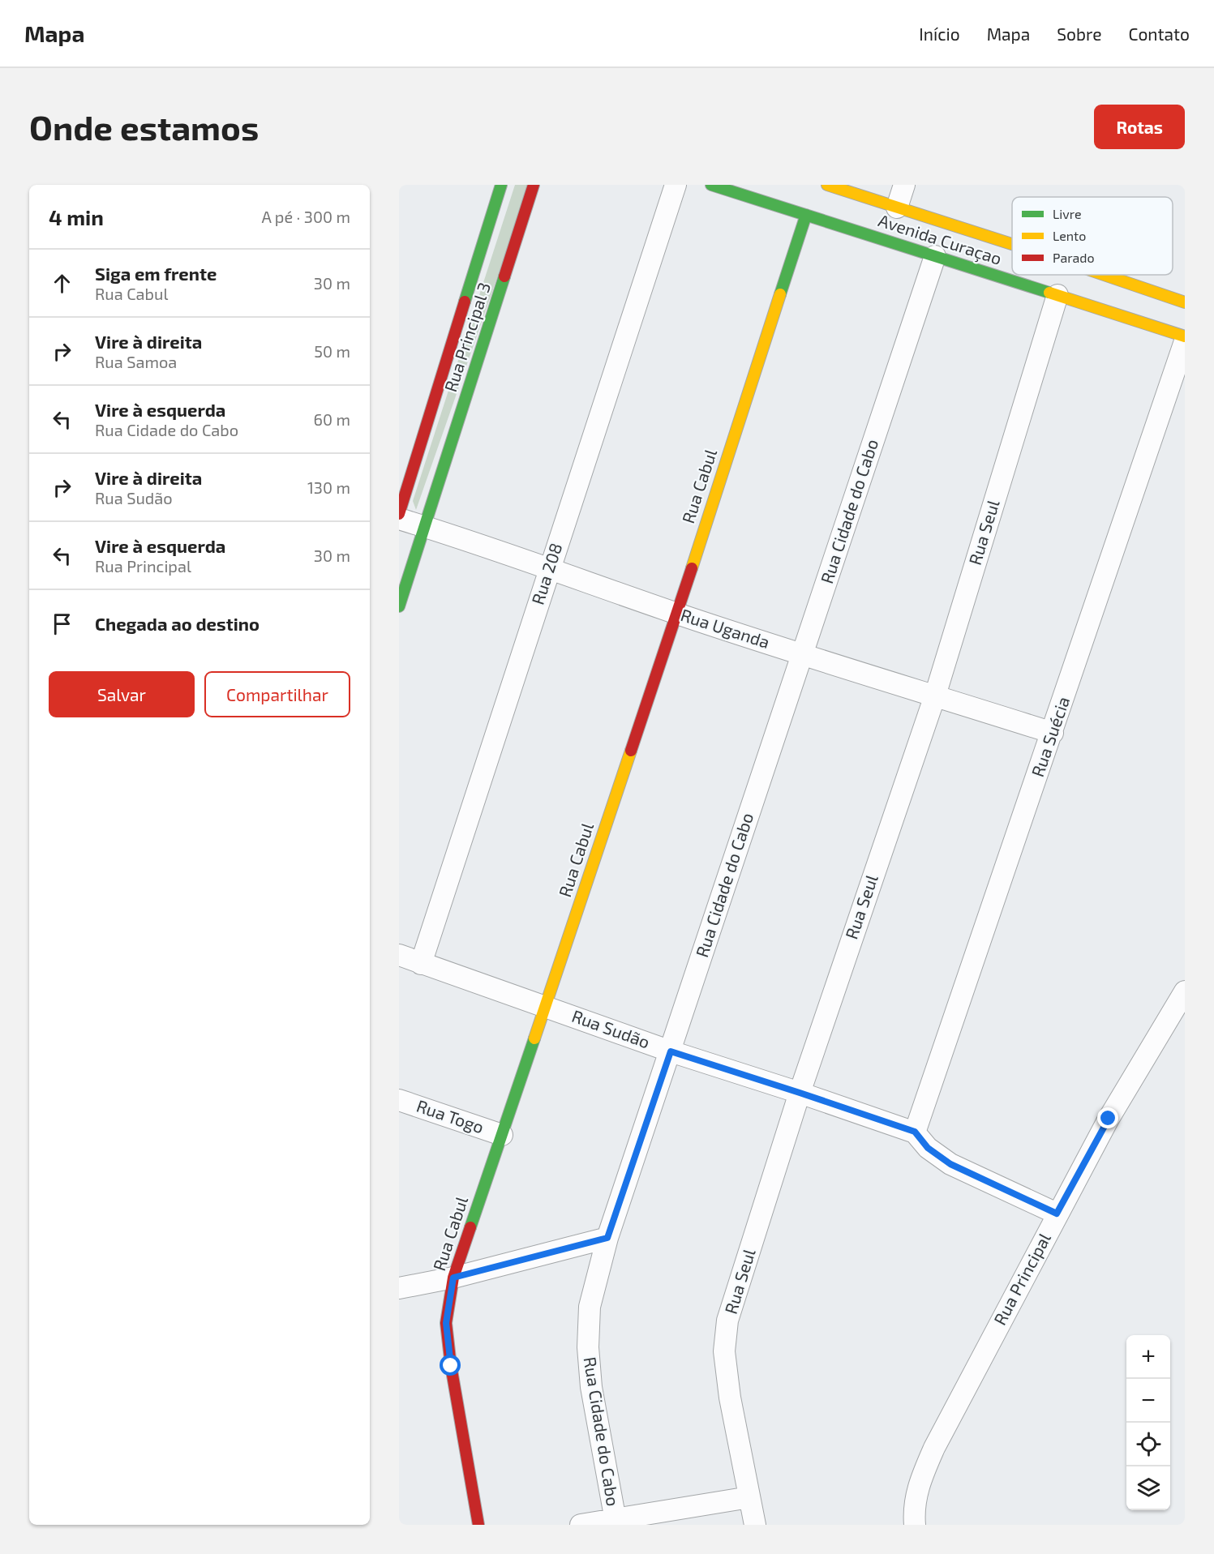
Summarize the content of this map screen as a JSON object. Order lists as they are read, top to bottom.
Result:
{
  "streets": {
    "street": [
      "Avenida Curaçao",
      "Rua Principal 3",
      "Rua Cabul",
      "Rua Cidade do Cabo",
      "Rua Seul",
      "Rua 208",
      "Rua Uganda",
      "Rua Suécia",
      "Rua Sudão",
      "Rua Togo",
      "Rua Principal"
    ]
  },
  "crossings": [
    ["Avenida Curaçao", "Rua Cabul"],
    ["Avenida Curaçao", "Rua Cidade do Cabo"],
    ["Avenida Curaçao", "Rua Seul"],
    ["Rua Principal 3", "Rua Uganda"],
    ["Rua Cabul", "Rua Uganda"],
    ["Rua Cabul", "Rua Sudão"],
    ["Rua Cabul", "Rua Togo"],
    ["Rua Cidade do Cabo", "Rua Uganda"],
    ["Rua Cidade do Cabo", "Rua Sudão"],
    ["Rua Seul", "Rua Uganda"],
    ["Rua Seul", "Rua Sudão"],
    ["Rua 208", "Rua Uganda"],
    ["Rua 208", "Rua Sudão"],
    ["Rua Uganda", "Rua Suécia"],
    ["Rua Suécia", "Rua Sudão"]
  ],
  "legend": ["Livre", "Lento", "Parado"],
  "page": {
    "header": "Mapa",
    "nav": [
      "Início",
      "Mapa",
      "Sobre",
      "Contato"
    ],
    "buttons": [
      "Rotas",
      ["Salvar", "Compartilhar"]
    ],
    "title": "Onde estamos",
    "heading": ["4 min", "A pé · 300 m"],
    "list": [
      ["Siga em frente", "Rua Cabul", "30 m"],
      ["Vire à direita", "Rua Samoa", "50 m"],
      ["Vire à esquerda", "Rua Cidade do Cabo", "60 m"],
      ["Vire à direita", "Rua Sudão", "130 m"],
      ["Vire à esquerda", "Rua Principal", "30 m"],
      "Chegada ao destino"
    ],
    "map_buttons": ["+", "−"]
  }
}
